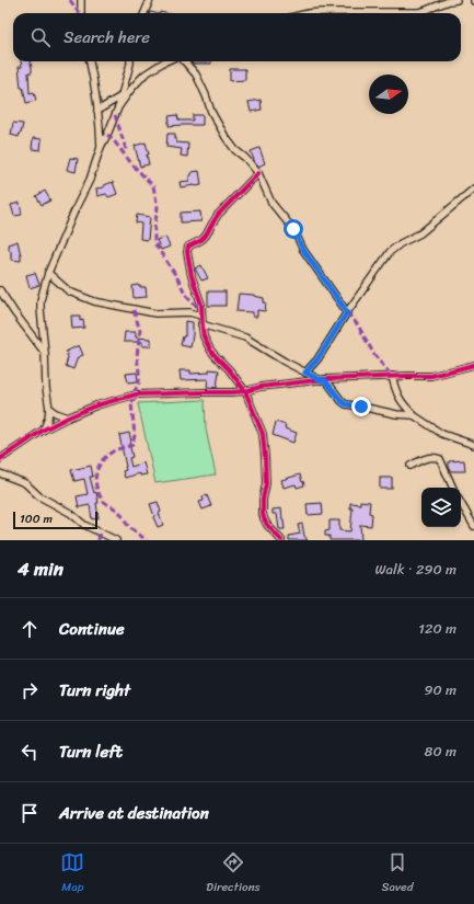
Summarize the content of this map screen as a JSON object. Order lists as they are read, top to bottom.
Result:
{
  "scale_bar": "100 m",
  "north": "right",
  "page": {
    "search": "Search here",
    "scale": "100 m",
    "heading": ["4 min", "Walk · 290 m"],
    "list": [
      ["Continue", "120 m"],
      ["Turn right", "90 m"],
      ["Turn left", "80 m"],
      "Arrive at destination"
    ],
    "nav": ["Map", "Directions", "Saved"]
  }
}
